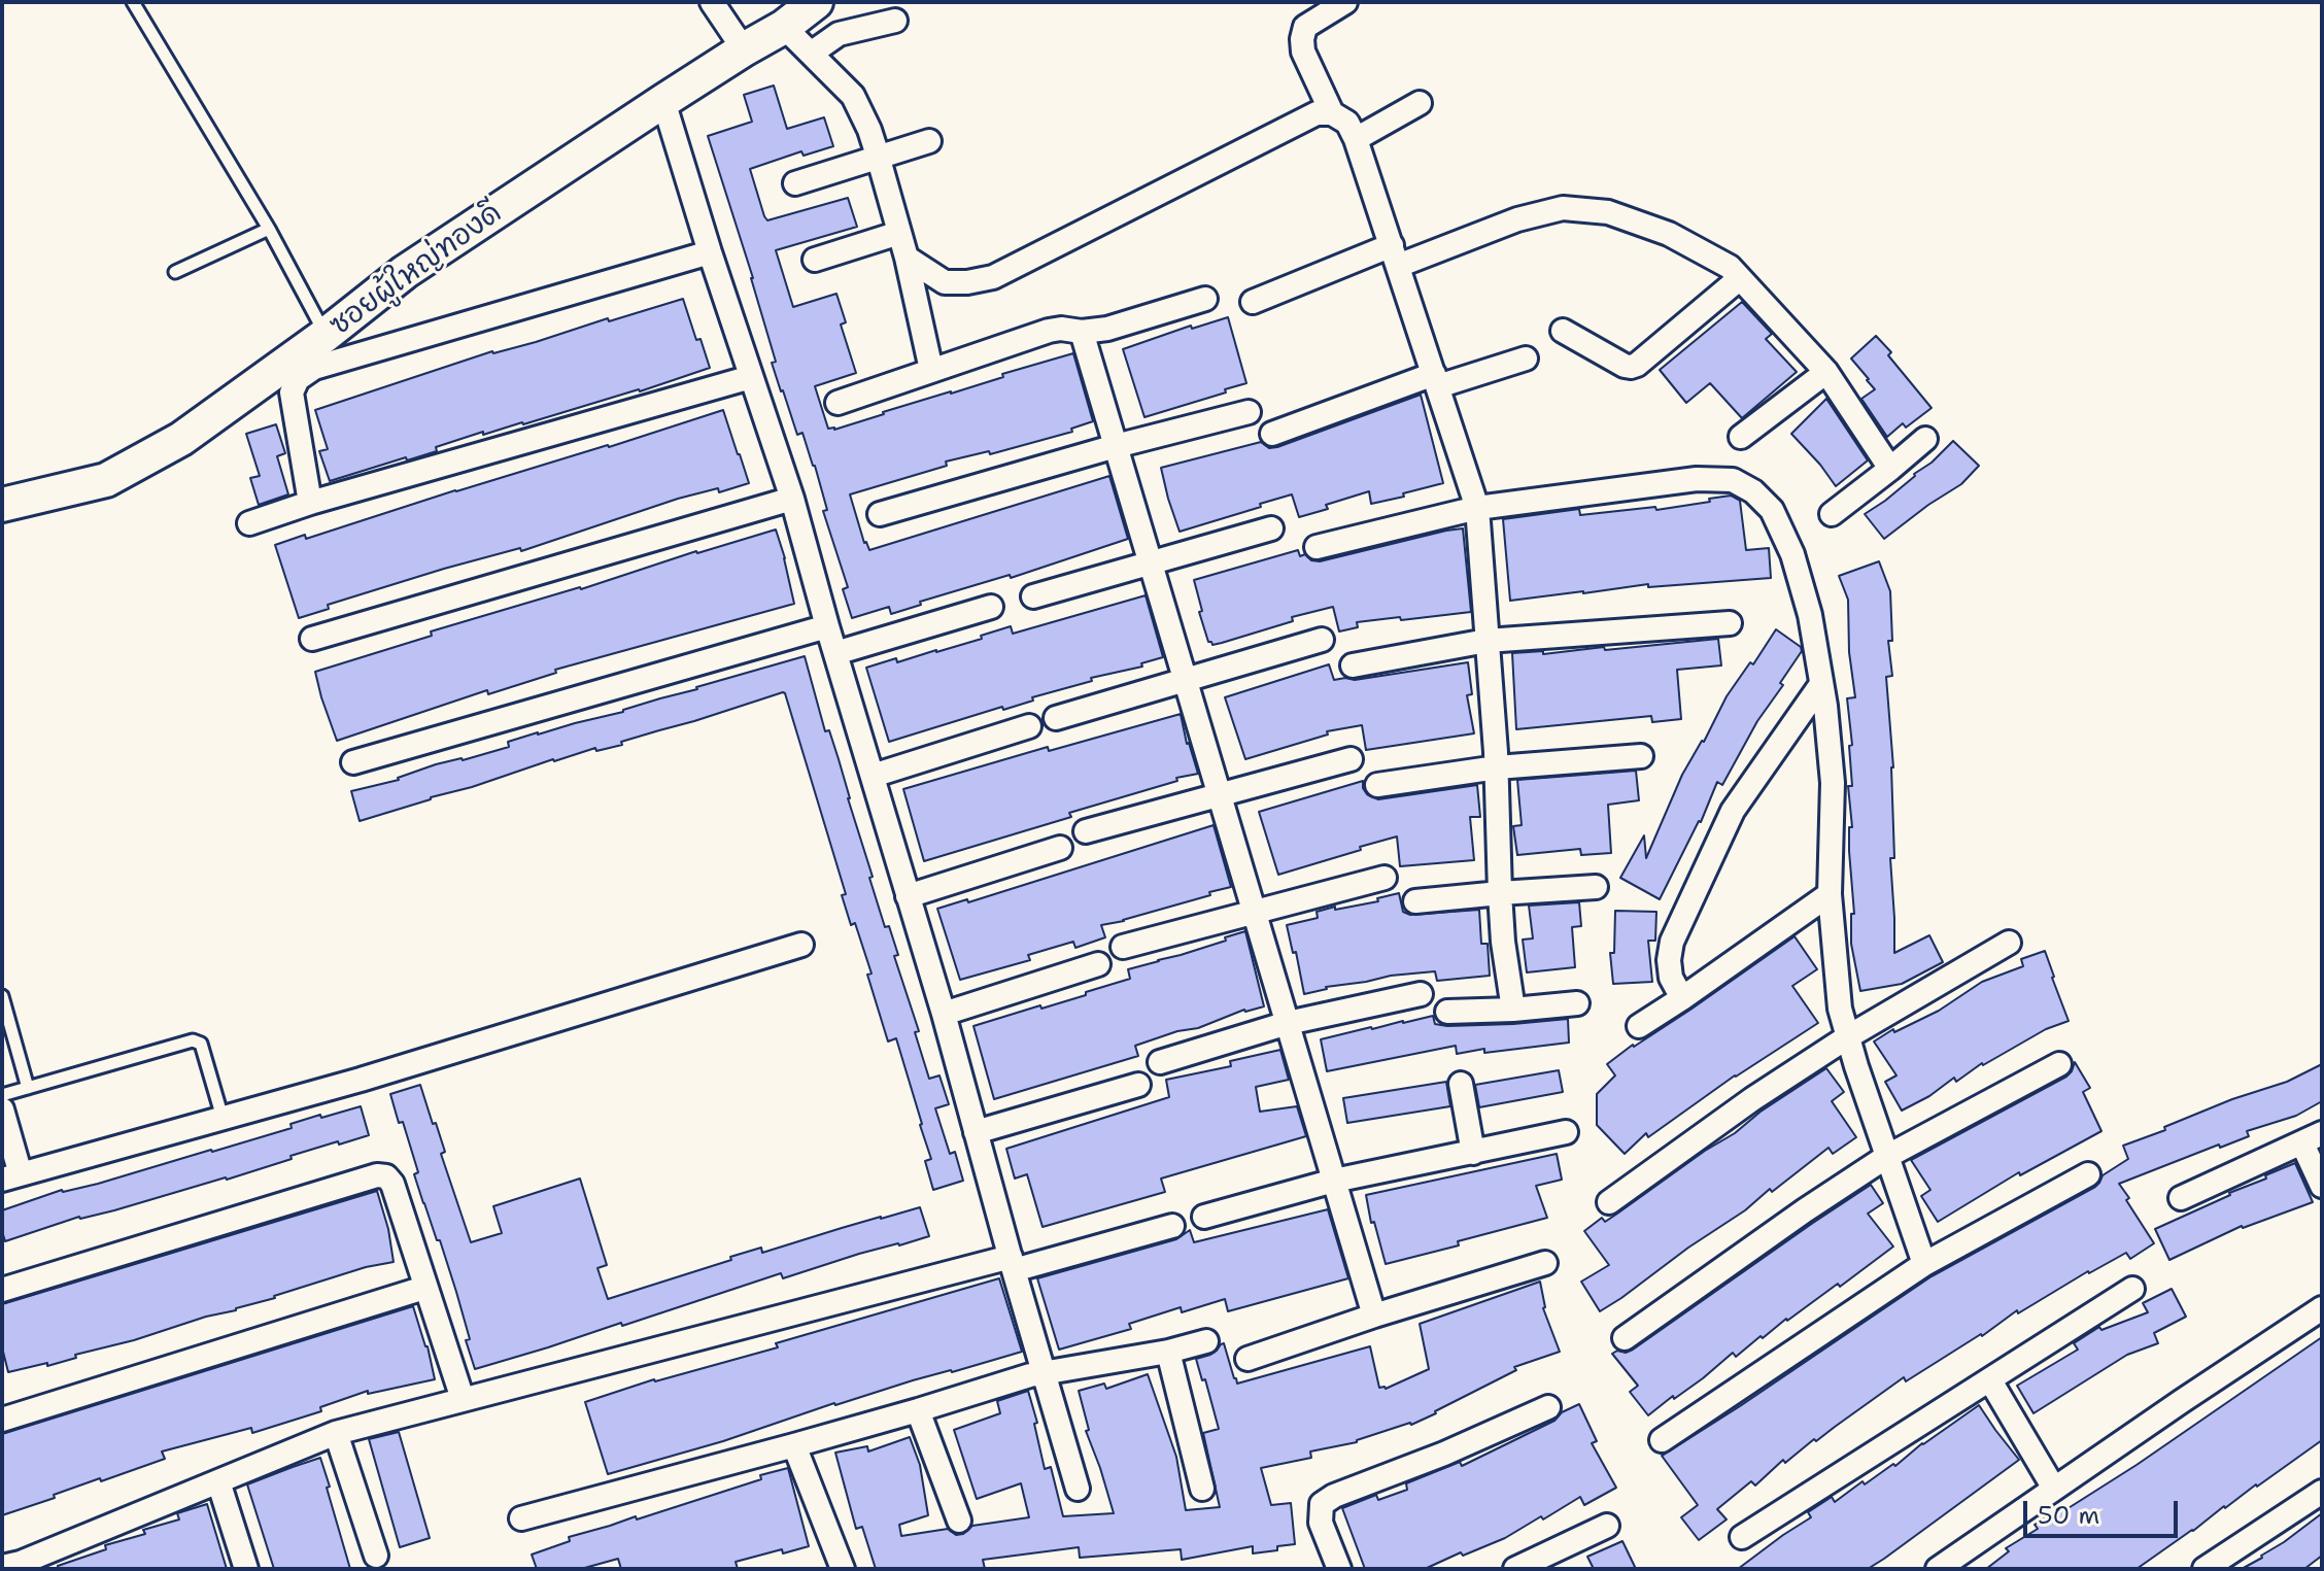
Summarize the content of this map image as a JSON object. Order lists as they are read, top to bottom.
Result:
{
  "streets": {
    "street": ["ซอยผู้ใหญ่ทองดี"]
  },
  "scale_bar": "50 m"
}
